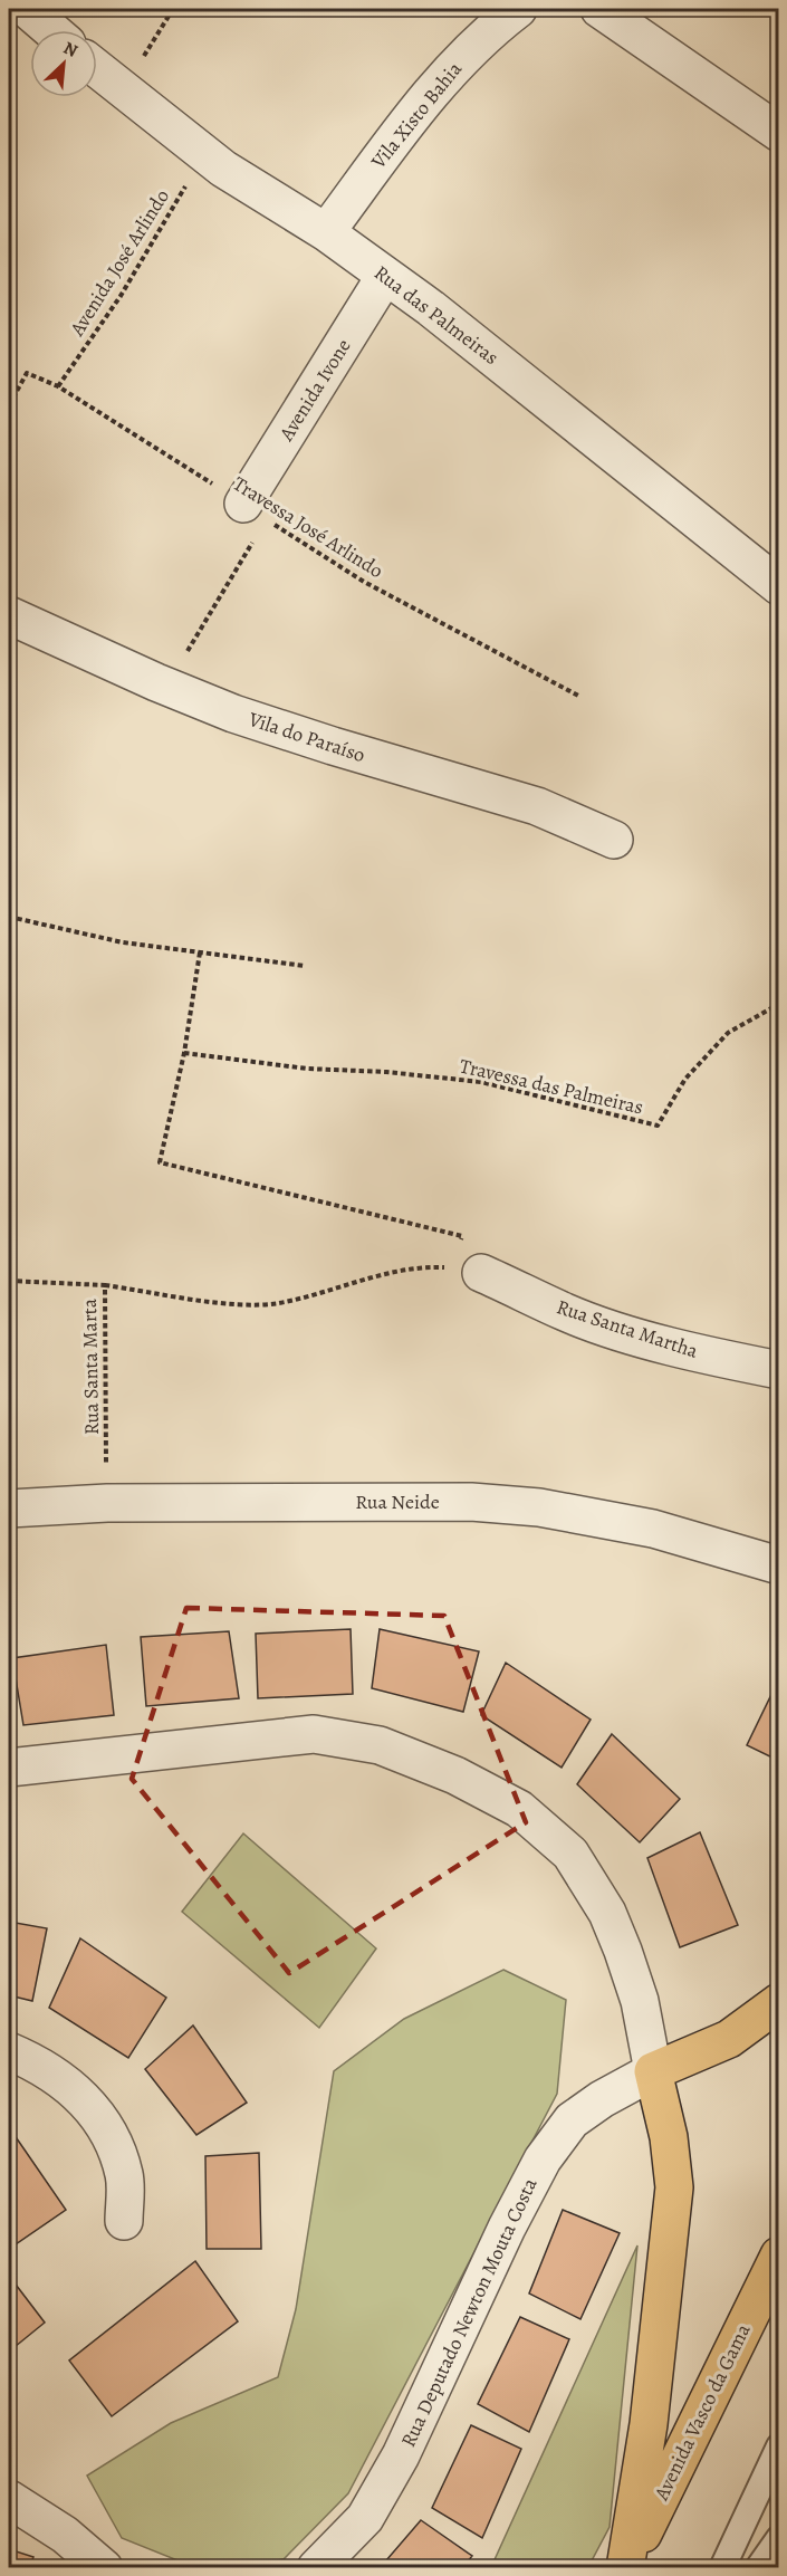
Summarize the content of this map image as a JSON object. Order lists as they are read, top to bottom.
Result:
{
  "streets": {
    "main road": ["Avenida Vasco da Gama"],
    "street": [
      "Vila Xisto Bahia",
      "Rua das Palmeiras",
      "Avenida Ivone",
      "Vila do Paraíso",
      "Rua Santa Martha",
      "Rua Neide",
      "Rua Deputado Newton Mouta Costa"
    ],
    "path": [
      "Avenida José Arlindo",
      "Travessa José Arlindo",
      "Travessa das Palmeiras",
      "Rua Santa Marta"
    ]
  },
  "crossings": [
    ["Vila Xisto Bahia", "Rua das Palmeiras"],
    ["Avenida José Arlindo", "Rua das Palmeiras"],
    ["Avenida José Arlindo", "Travessa José Arlindo"],
    ["Rua das Palmeiras", "Avenida Ivone"],
    ["Avenida Ivone", "Travessa José Arlindo"],
    ["Rua Santa Marta", "Rua Neide"]
  ],
  "north": "top right"
}
